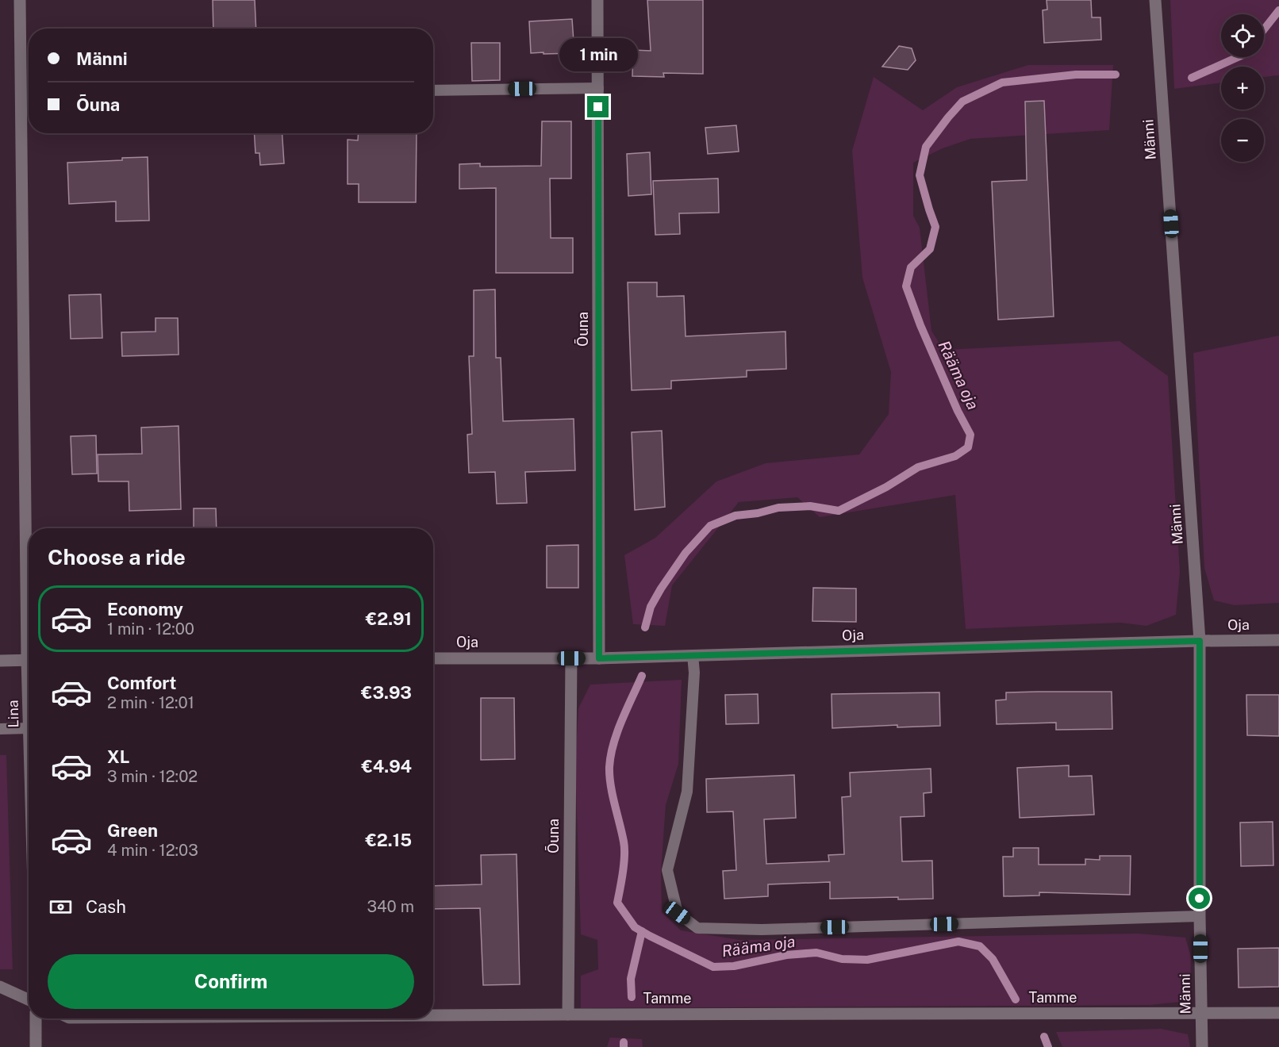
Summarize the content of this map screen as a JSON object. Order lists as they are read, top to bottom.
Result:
{
  "streets": {
    "street": [
      "Männi",
      "Õuna",
      "Oja",
      "Lina",
      "Tamme"
    ]
  },
  "crossings": [
    ["Männi", "Oja"],
    ["Männi", "Tamme"],
    ["Õuna", "Oja"],
    ["Õuna", "Tamme"]
  ],
  "water": ["Rääma oja"],
  "page": {
    "map_buttons": ["+", "−"],
    "banner": ["Männi", "Õuna"],
    "bubble": "1 min",
    "heading": "Choose a ride",
    "list": [
      {
        "name": "Economy",
        "note": "1 min · 12:00",
        "value": "€2.91"
      },
      {
        "name": "Comfort",
        "note": "2 min · 12:01",
        "value": "€3.93"
      },
      {
        "name": "XL",
        "note": "3 min · 12:02",
        "value": "€4.94"
      },
      {
        "name": "Green",
        "note": "4 min · 12:03",
        "value": "€2.15"
      }
    ],
    "pay": ["Cash", "340 m"],
    "buttons": "Confirm"
  }
}
